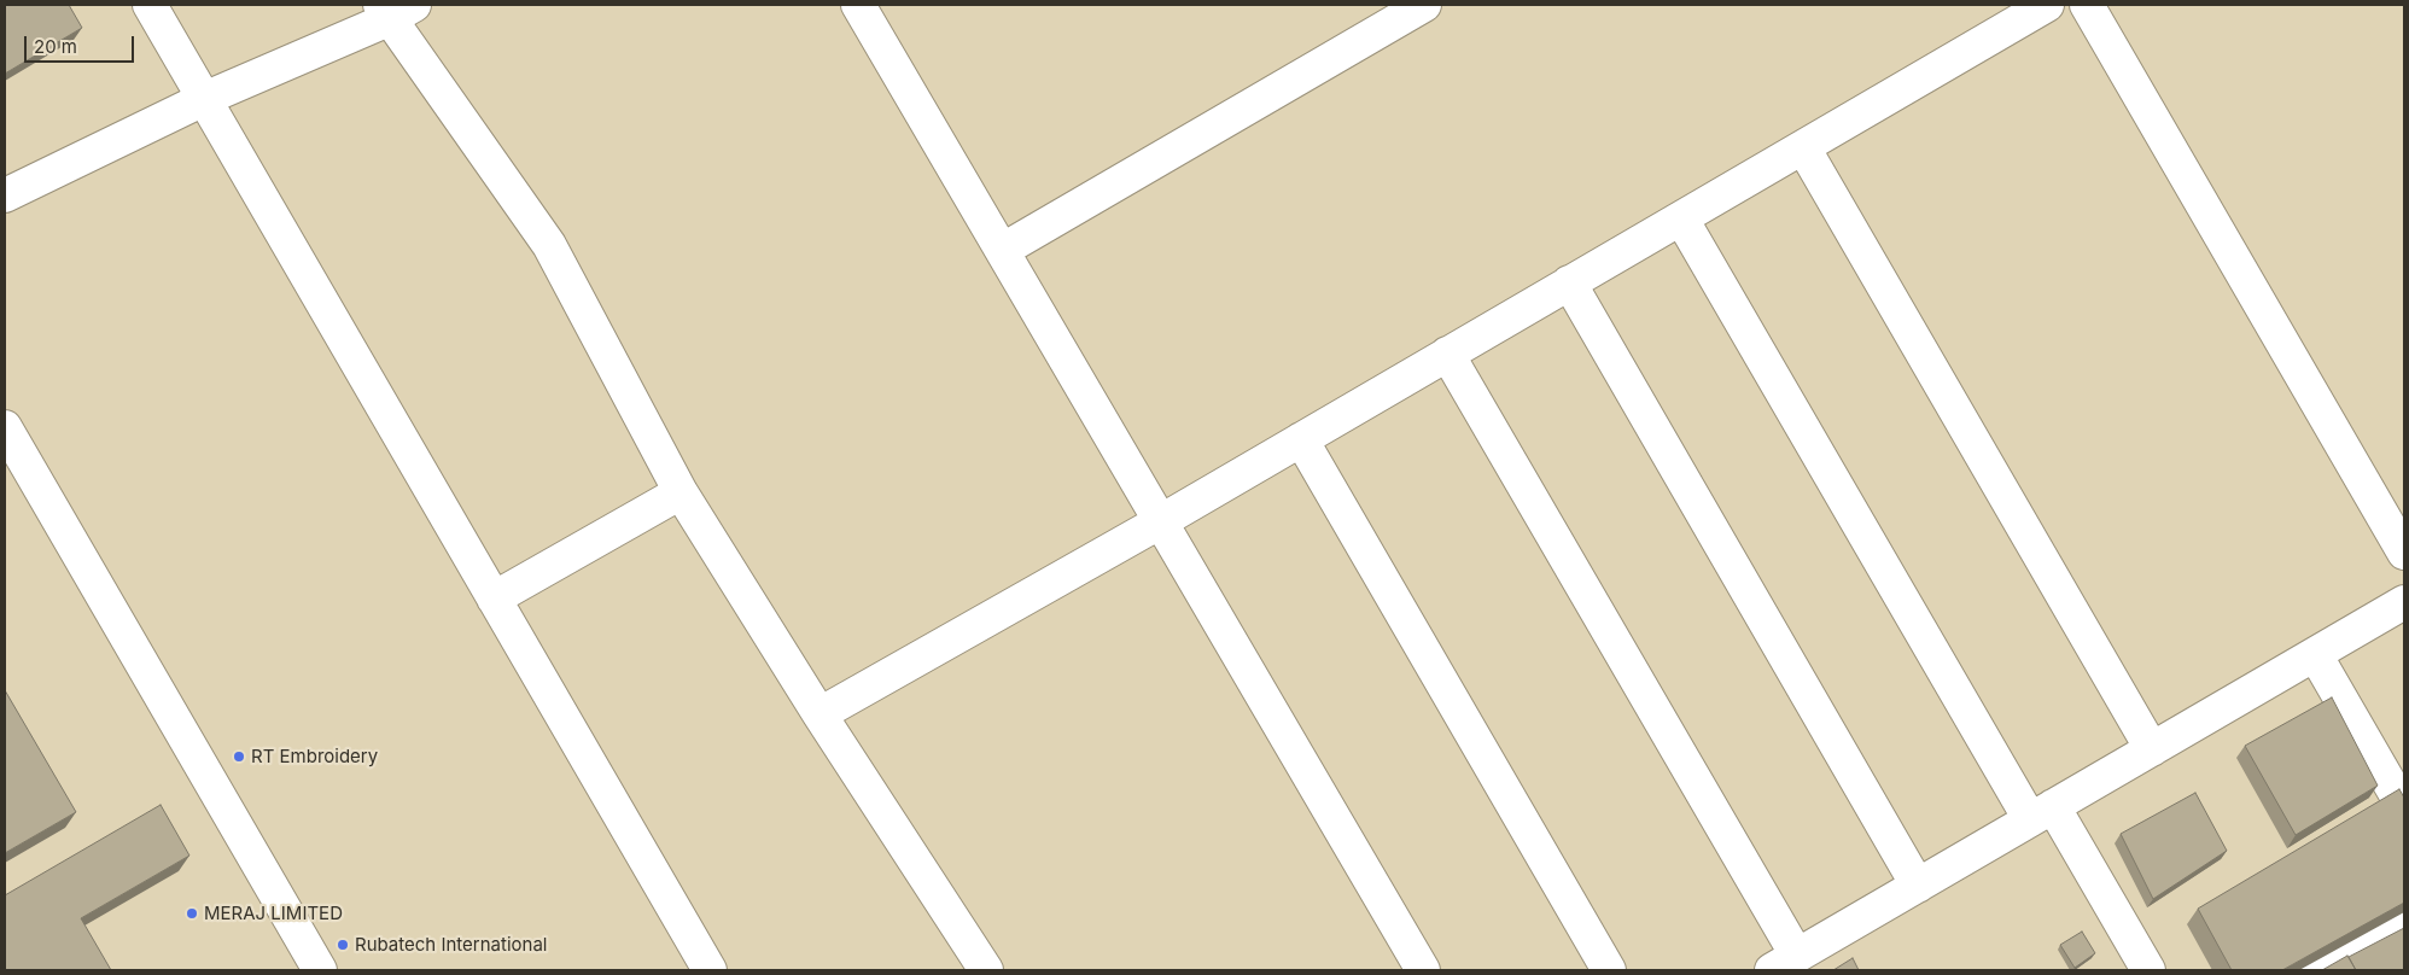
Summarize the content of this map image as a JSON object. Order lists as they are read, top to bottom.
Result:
{
  "places": ["RT Embroidery", "MERAJ LIMITED", "Rubatech International"],
  "scale_bar": "20 m"
}
